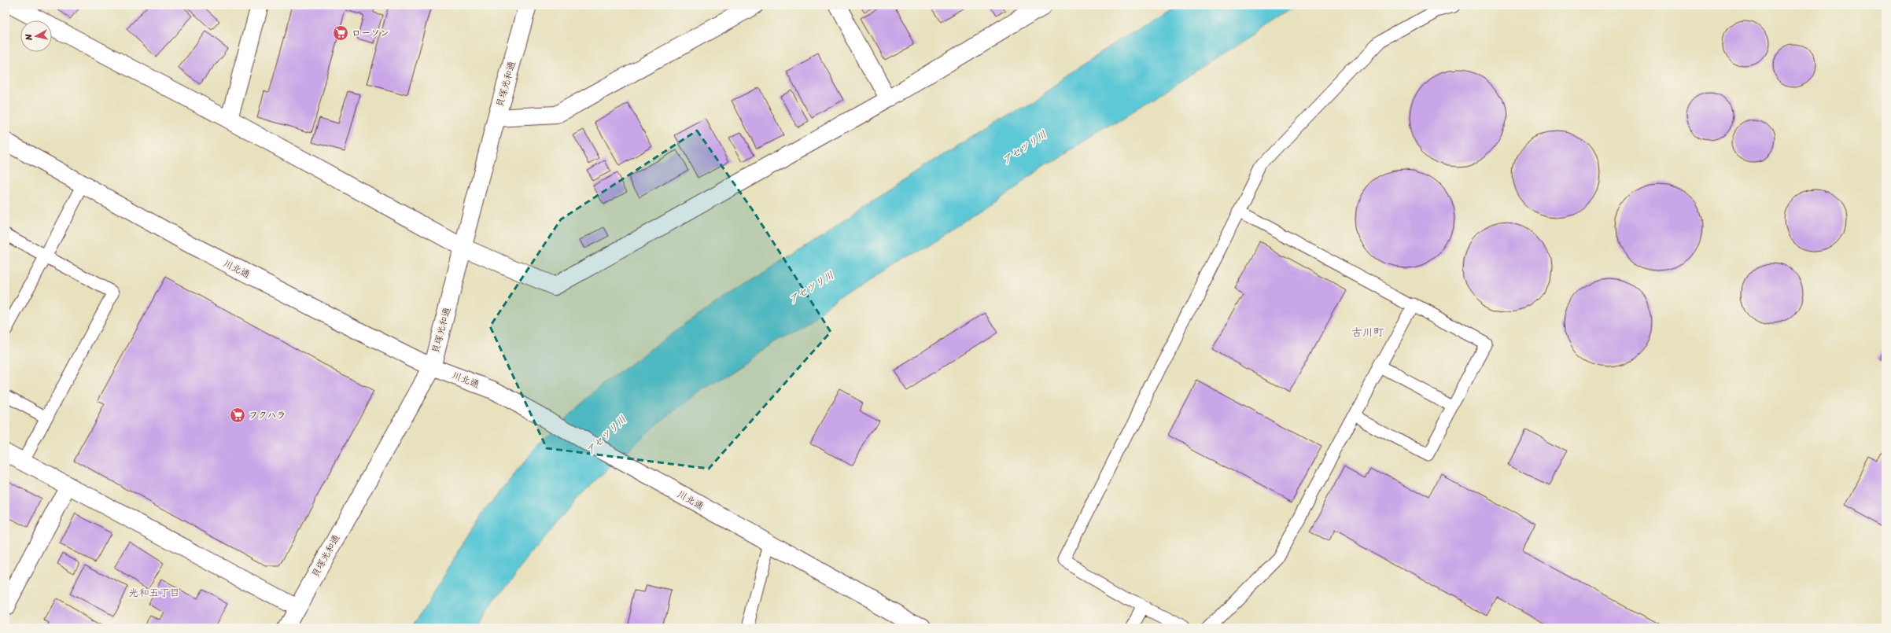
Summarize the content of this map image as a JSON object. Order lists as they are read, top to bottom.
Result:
{
  "streets": {
    "street": ["貝塚光和通", "川北通"]
  },
  "crossings": [
    ["貝塚光和通", "川北通"]
  ],
  "districts": ["古川町", "光和五丁目"],
  "water": ["アセツリ川"],
  "places": {
    "supermarket": ["ローソン", "フクハラ"]
  },
  "north": "left"
}
